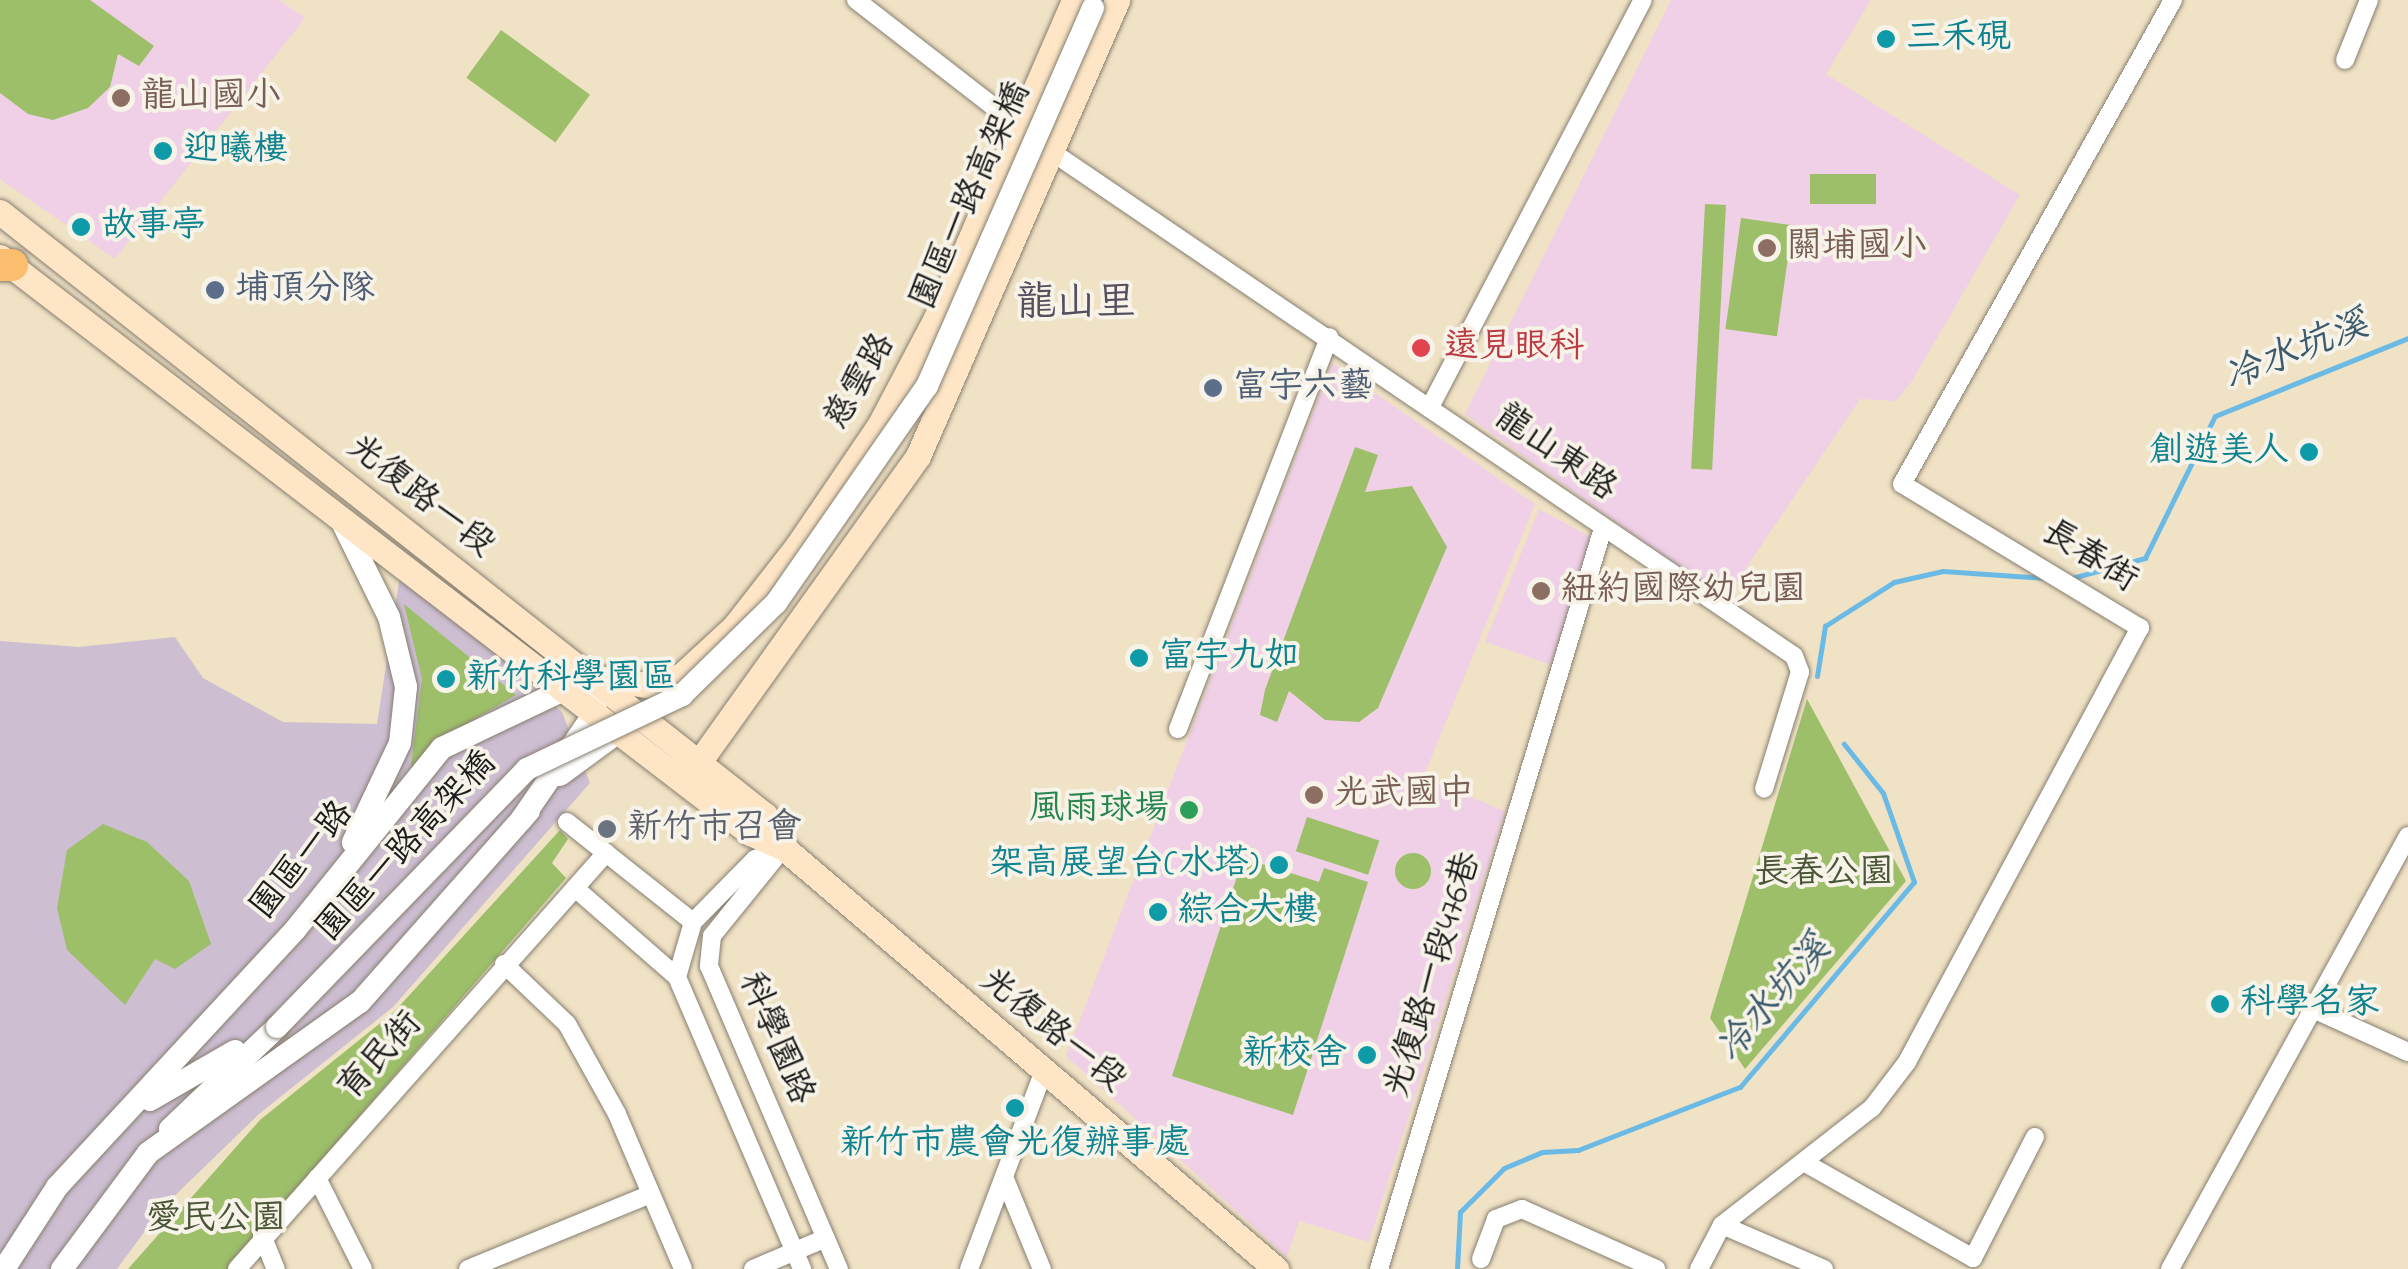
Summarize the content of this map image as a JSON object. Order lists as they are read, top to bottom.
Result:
{
  "streets": {
    "main road": ["慈雲路", "光復路一段"],
    "street": [
      "園區一路高架橋",
      "龍山東路",
      "長春街",
      "園區一路",
      "光復路一段476巷",
      "科學園路",
      "育民街"
    ]
  },
  "crossings": [
    ["園區一路高架橋", "慈雲路"],
    ["慈雲路", "光復路一段"],
    ["慈雲路", "園區一路"],
    ["龍山東路", "光復路一段476巷"],
    ["光復路一段", "園區一路"],
    ["光復路一段", "科學園路"],
    ["科學園路", "育民街"]
  ],
  "districts": ["龍山里"],
  "water": ["冷水坑溪"],
  "parks": ["長春公園", "愛民公園"],
  "places": [
    "三禾硯",
    "龍山國小",
    "迎曦樓",
    "故事亭",
    "關埔國小",
    "埔頂分隊",
    "遠見眼科",
    "富宇六藝",
    "創遊美人",
    "紐約國際幼兒園",
    "富宇九如",
    "新竹科學園區",
    "光武國中",
    "風雨球場",
    "新竹市召會",
    "架高展望台(水塔)",
    "綜合大樓",
    "科學名家",
    "新校舍",
    "新竹市農會光復辦事處"
  ]
}
